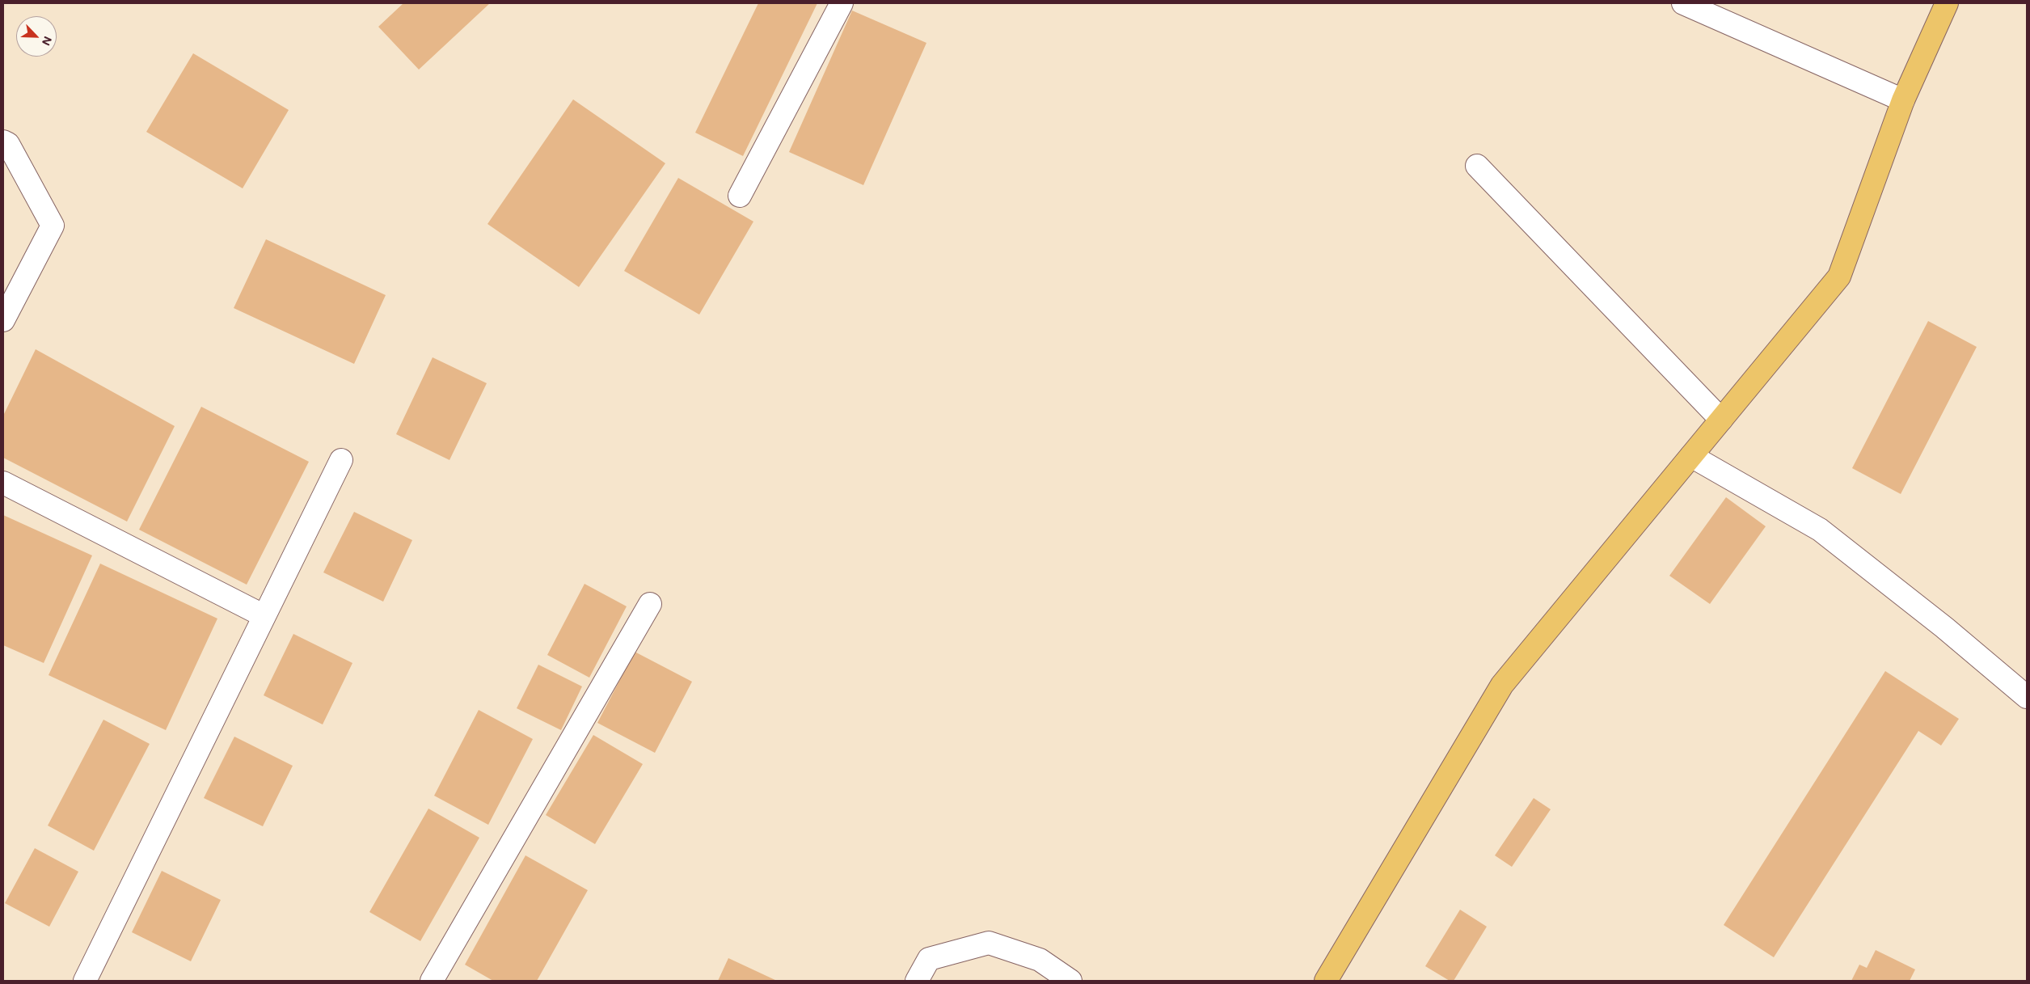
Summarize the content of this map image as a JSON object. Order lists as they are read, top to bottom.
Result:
{
  "north": "bottom right"
}
